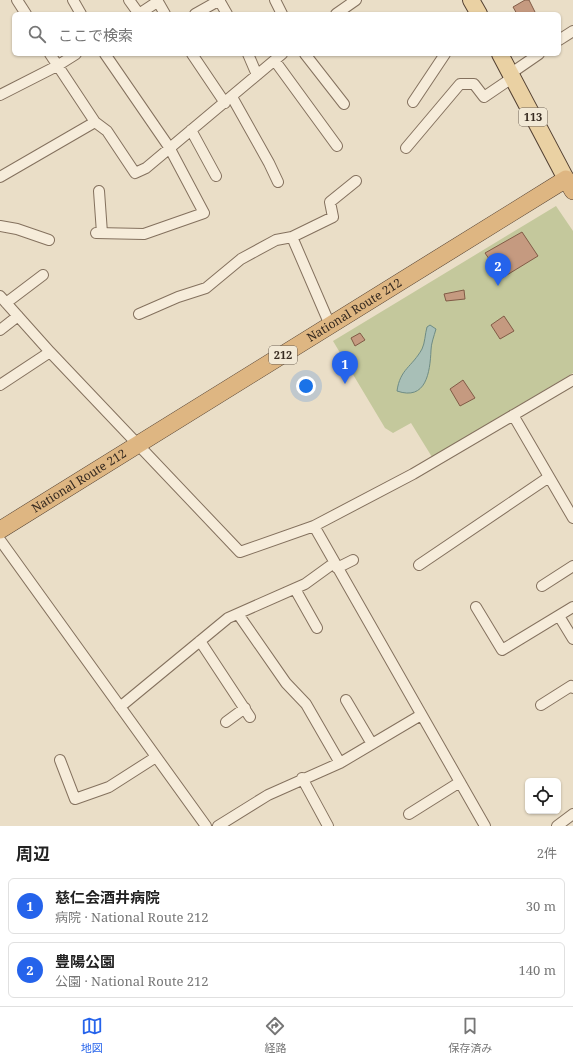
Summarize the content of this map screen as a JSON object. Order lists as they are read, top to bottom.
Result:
{
  "streets": {
    "highway": ["National Route 212", "212"],
    "main road": ["113"]
  },
  "crossings": [
    ["113", "National Route 212"]
  ],
  "page": {
    "search": "ここで検索",
    "pins": ["2", "1"],
    "heading": ["周辺", "2件"],
    "list": [
      {
        "mark": "1",
        "name": "慈仁会酒井病院",
        "note": "病院 · National Route 212",
        "value": "30 m"
      },
      {
        "mark": "2",
        "name": "豊陽公園",
        "note": "公園 · National Route 212",
        "value": "140 m"
      }
    ],
    "nav": ["地図", "経路", "保存済み"]
  }
}
